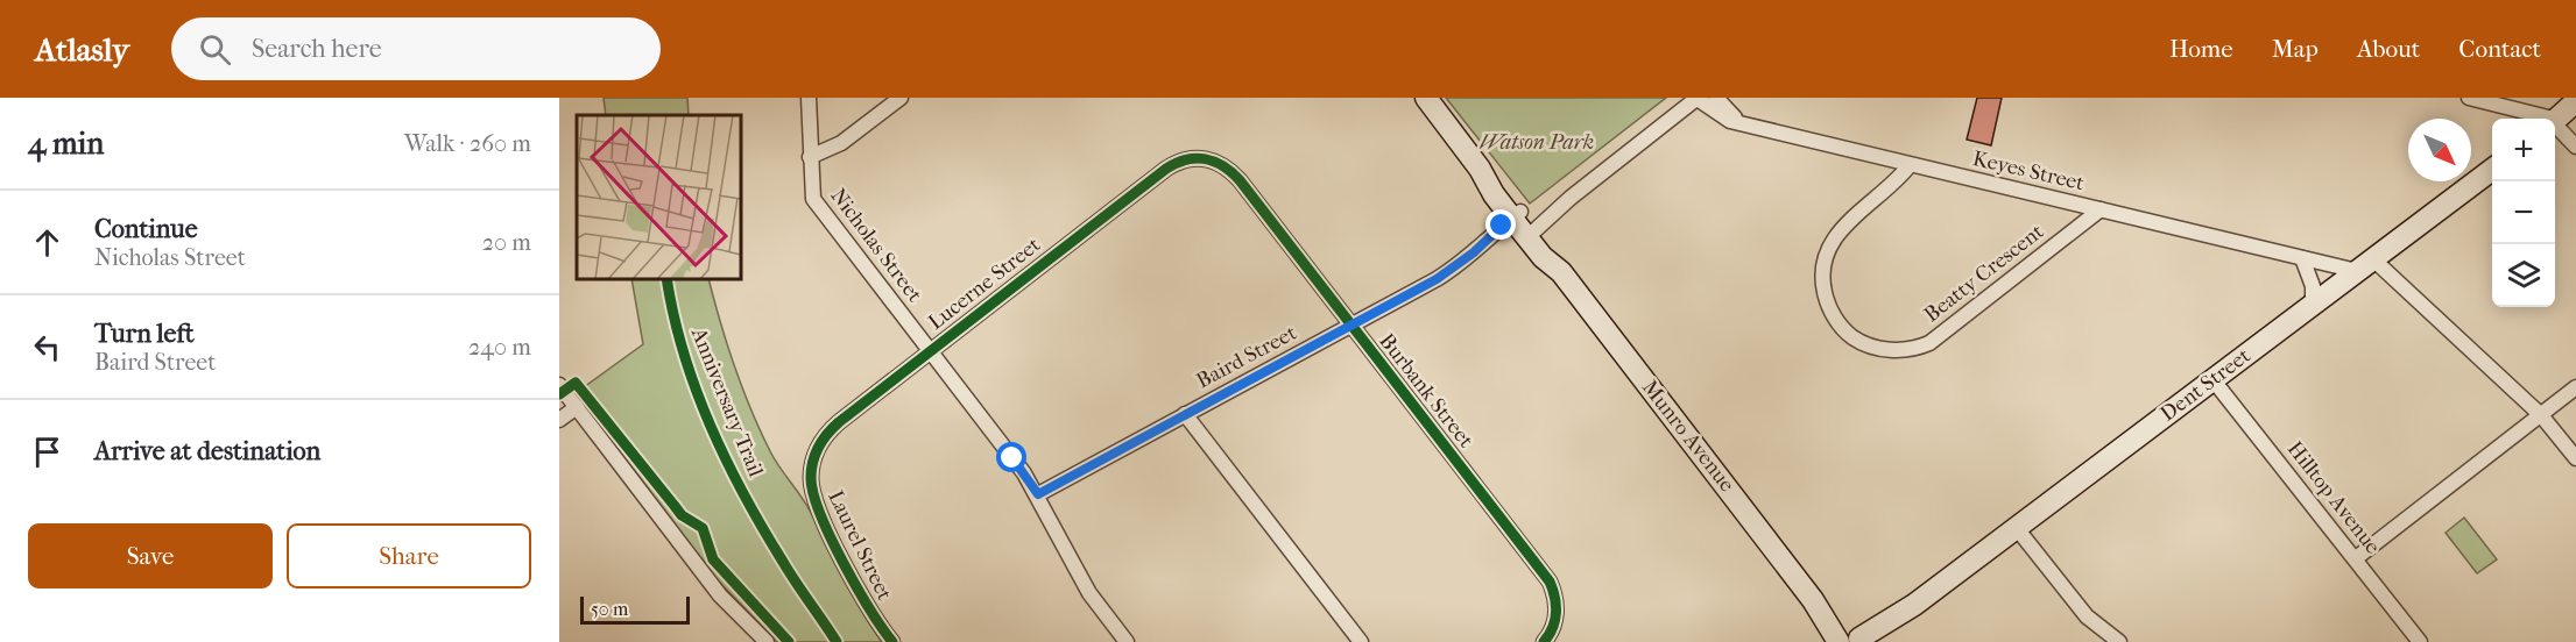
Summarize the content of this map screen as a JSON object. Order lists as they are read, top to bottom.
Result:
{
  "streets": {
    "street": [
      "Keyes Street",
      "Nicholas Street",
      "Beatty Crescent",
      "Lucerne Street",
      "Baird Street",
      "Dent Street",
      "Burbank Street",
      "Munro Avenue",
      "Hilltop Avenue",
      "Laurel Street"
    ],
    "cycle path": ["Anniversary Trail"]
  },
  "crossings": [
    ["Keyes Street", "Beatty Crescent"],
    ["Keyes Street", "Baird Street"],
    ["Keyes Street", "Dent Street"],
    ["Nicholas Street", "Lucerne Street"],
    ["Nicholas Street", "Baird Street"],
    ["Lucerne Street", "Burbank Street"],
    ["Lucerne Street", "Laurel Street"],
    ["Baird Street", "Burbank Street"],
    ["Baird Street", "Munro Avenue"],
    ["Dent Street", "Munro Avenue"],
    ["Dent Street", "Hilltop Avenue"]
  ],
  "parks": ["Watson Park"],
  "scale_bar": "50 m",
  "north": "bottom right",
  "page": {
    "header": "Atlasly",
    "search": "Search here",
    "nav": [
      "Home",
      "Map",
      "About",
      "Contact"
    ],
    "heading": ["4 min", "Walk · 260 m"],
    "map_buttons": ["+", "−"],
    "list": [
      ["Continue", "Nicholas Street", "20 m"],
      ["Turn left", "Baird Street", "240 m"],
      "Arrive at destination"
    ],
    "buttons": ["Save", "Share"],
    "scale": "50 m"
  }
}
